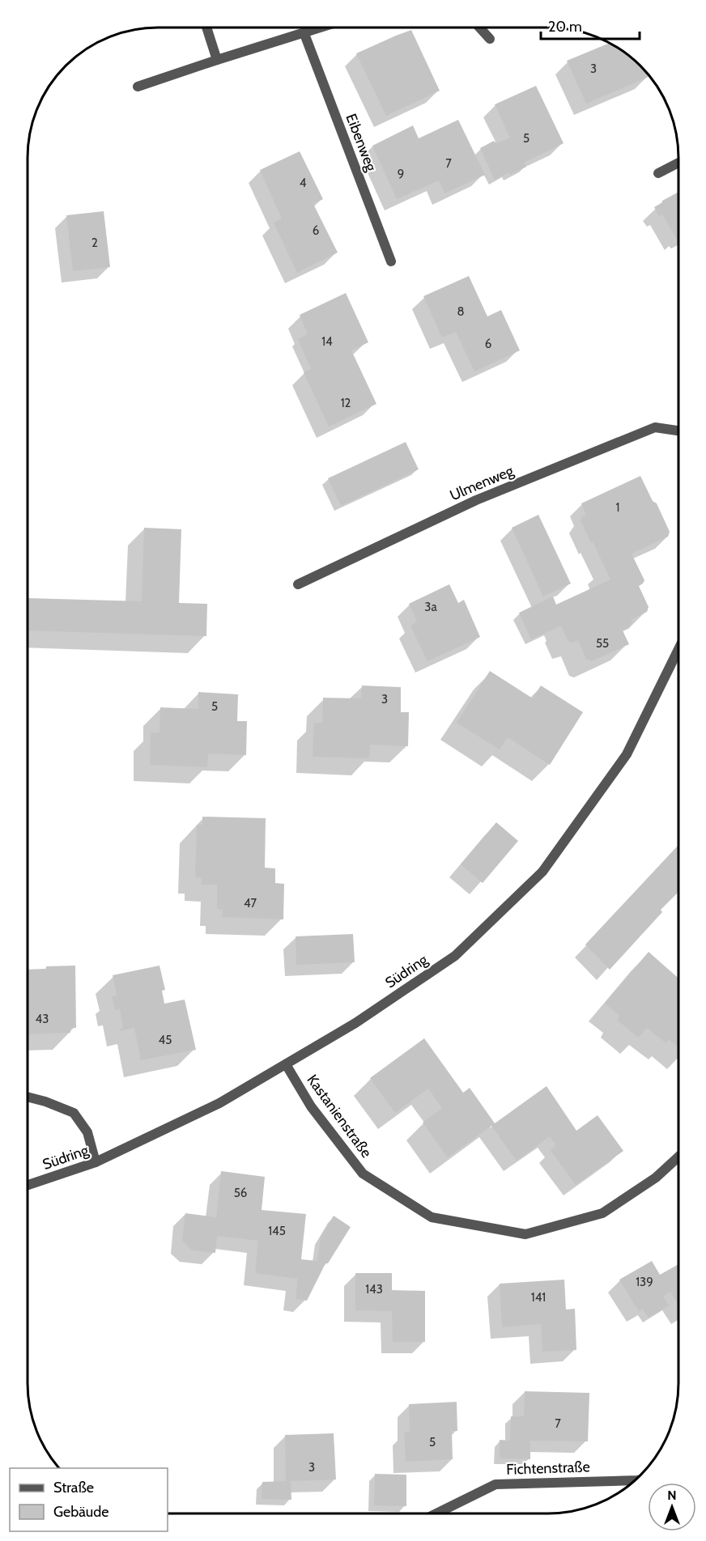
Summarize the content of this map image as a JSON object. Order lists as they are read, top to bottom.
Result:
{
  "streets": {
    "street": [
      "Eibenweg",
      "Ulmenweg",
      "Südring",
      "Kastanienstraße",
      "Fichtenstraße"
    ]
  },
  "crossings": [
    ["Südring", "Kastanienstraße"]
  ],
  "house_numbers": [
    "3",
    "5",
    "7",
    "9",
    "4",
    "6",
    "2",
    "8",
    "14",
    "6",
    "12",
    "1",
    "3a",
    "55",
    "3",
    "5",
    "47",
    "43",
    "45",
    "56",
    "145",
    "139",
    "143",
    "141",
    "7",
    "5",
    "3"
  ],
  "legend": ["Straße", "Gebäude"],
  "scale_bar": "20 m",
  "north": "top"
}
